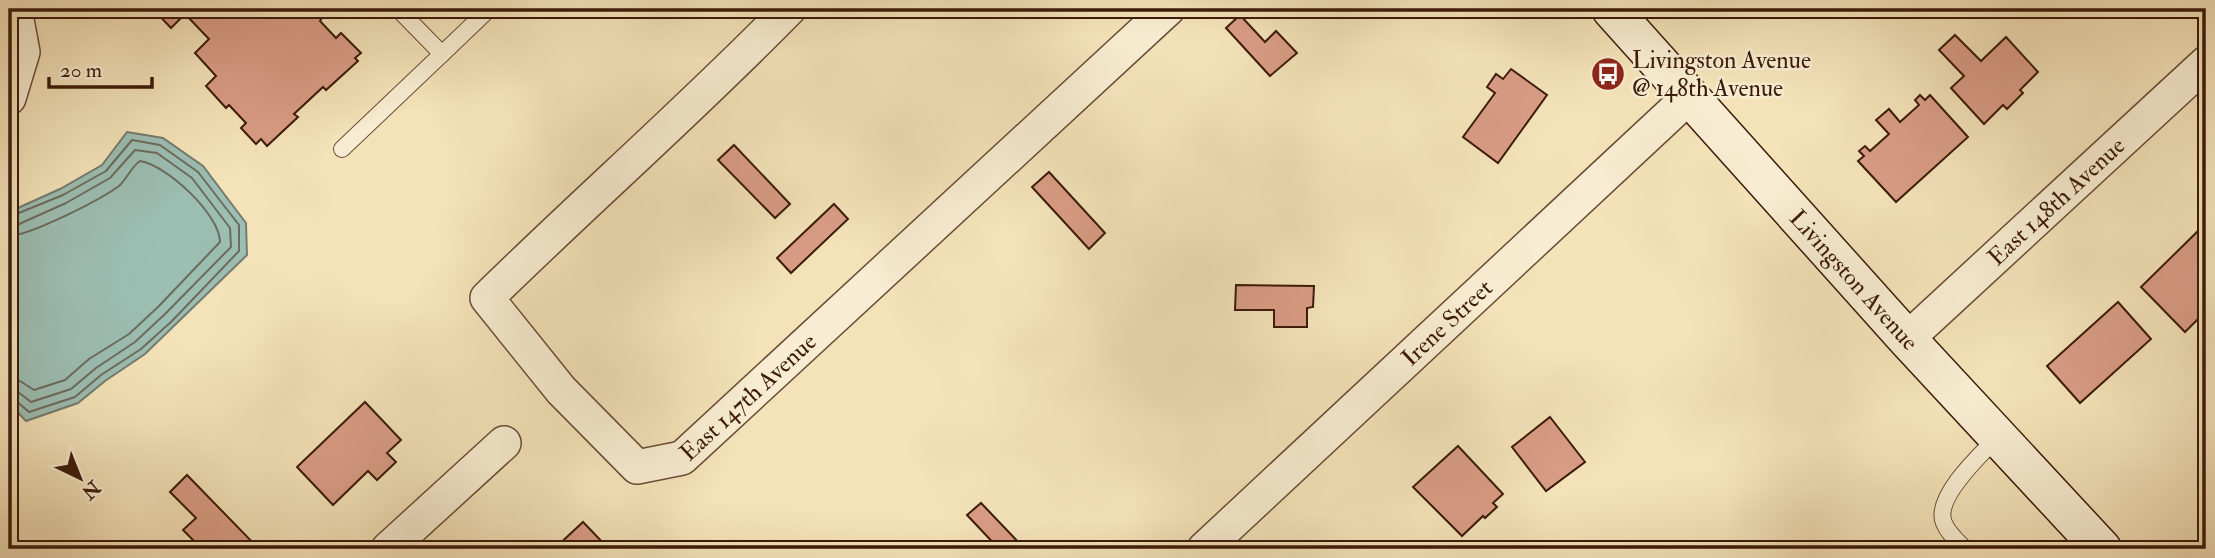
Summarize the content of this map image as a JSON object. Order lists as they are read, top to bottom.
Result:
{
  "streets": {
    "street": [
      "East 148th Avenue",
      "Livingston Avenue",
      "Irene Street",
      "East 147th Avenue"
    ]
  },
  "crossings": [
    ["East 148th Avenue", "Livingston Avenue"],
    ["Livingston Avenue", "Irene Street"]
  ],
  "places": {
    "bus stop": ["Livingston Avenue @ 148th Avenue"]
  },
  "scale_bar": "20 m",
  "north": "bottom right"
}
